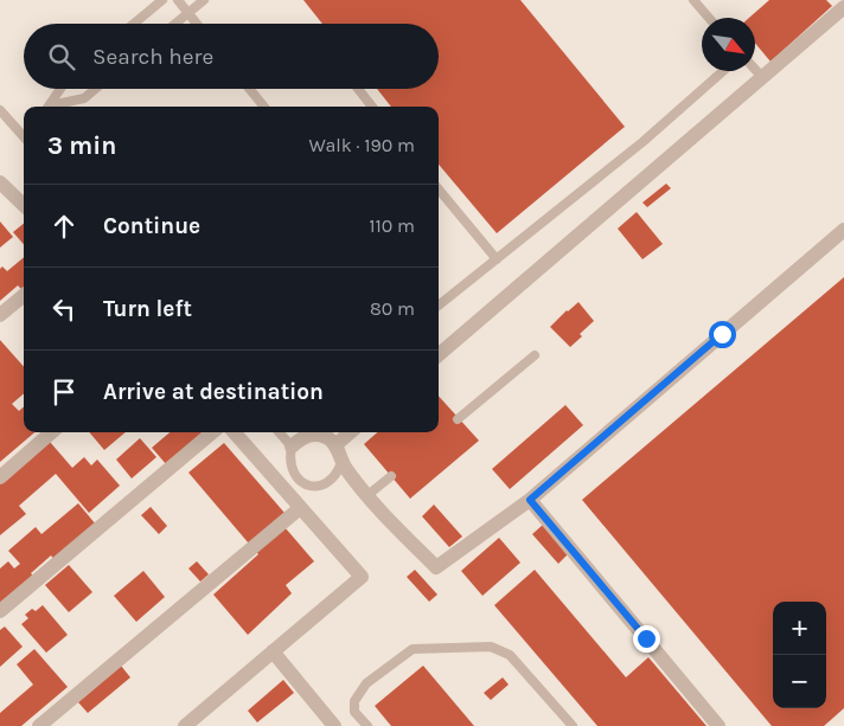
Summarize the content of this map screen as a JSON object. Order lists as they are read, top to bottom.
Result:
{
  "north": "bottom right",
  "page": {
    "search": "Search here",
    "heading": ["3 min", "Walk · 190 m"],
    "list": [
      ["Continue", "110 m"],
      ["Turn left", "80 m"],
      "Arrive at destination"
    ],
    "map_buttons": ["+", "−"]
  }
}
